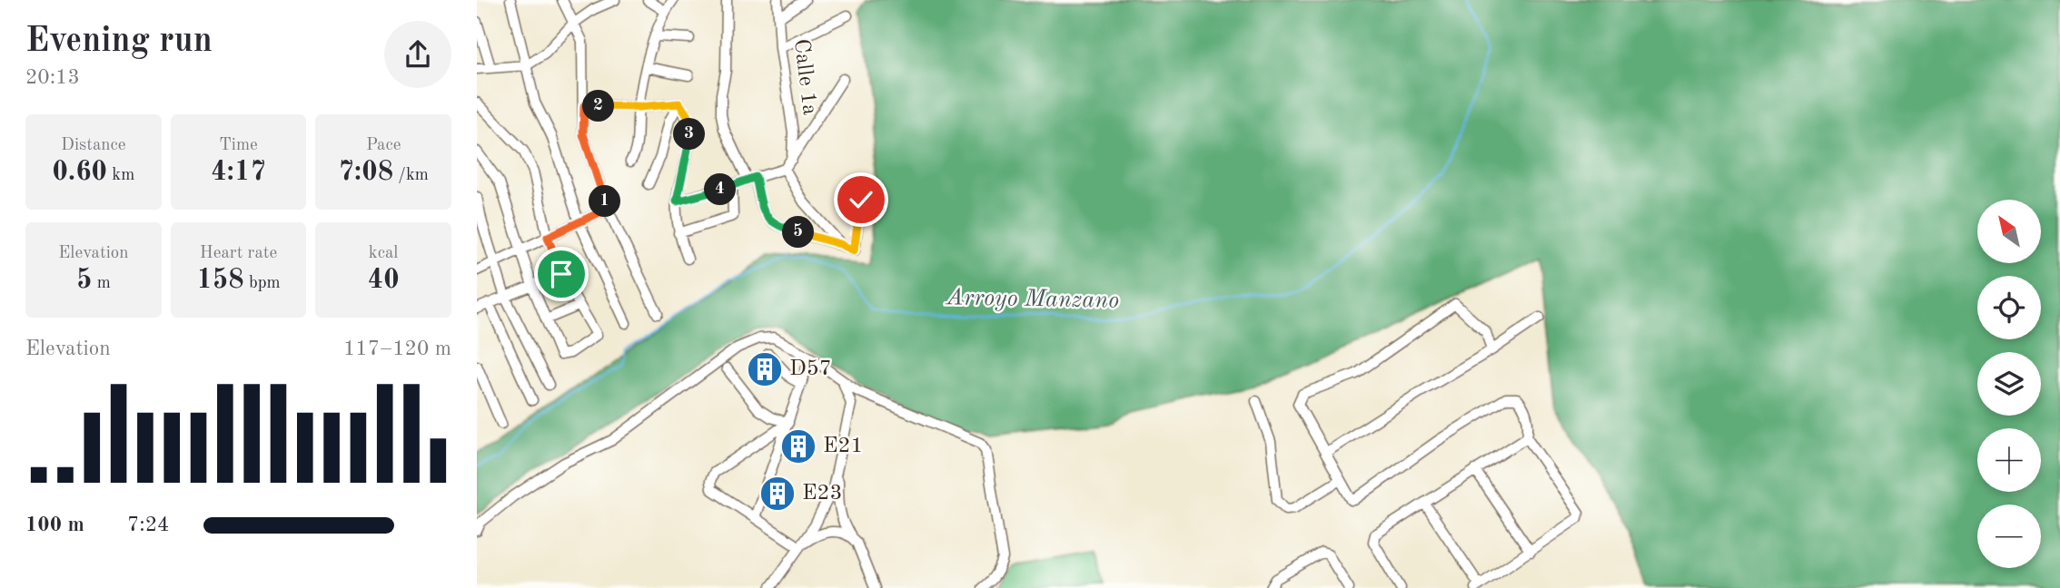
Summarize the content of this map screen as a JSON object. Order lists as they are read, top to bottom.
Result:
{
  "streets": {
    "street": ["Calle 1a"]
  },
  "water": ["Arroyo Manzano"],
  "places": {
    "building": ["D57", "E21", "E23"]
  },
  "north": "top left",
  "page": {
    "heading": ["Evening run", "20:13"],
    "pins": [
      "2",
      "3",
      "4",
      "1",
      "5"
    ],
    "stats": [
      ["Distance", "0.60 km"],
      ["Time", "4:17"],
      ["Pace", "7:08 /km"],
      ["Elevation", "5 m"],
      ["Heart rate", "158 bpm"],
      ["kcal", "40"]
    ],
    "map_buttons": ["+", "−"],
    "chart": ["Elevation", "117–120 m"],
    "list": [
      {
        "name": "100 m",
        "note": "7:24"
      }
    ]
  }
}
